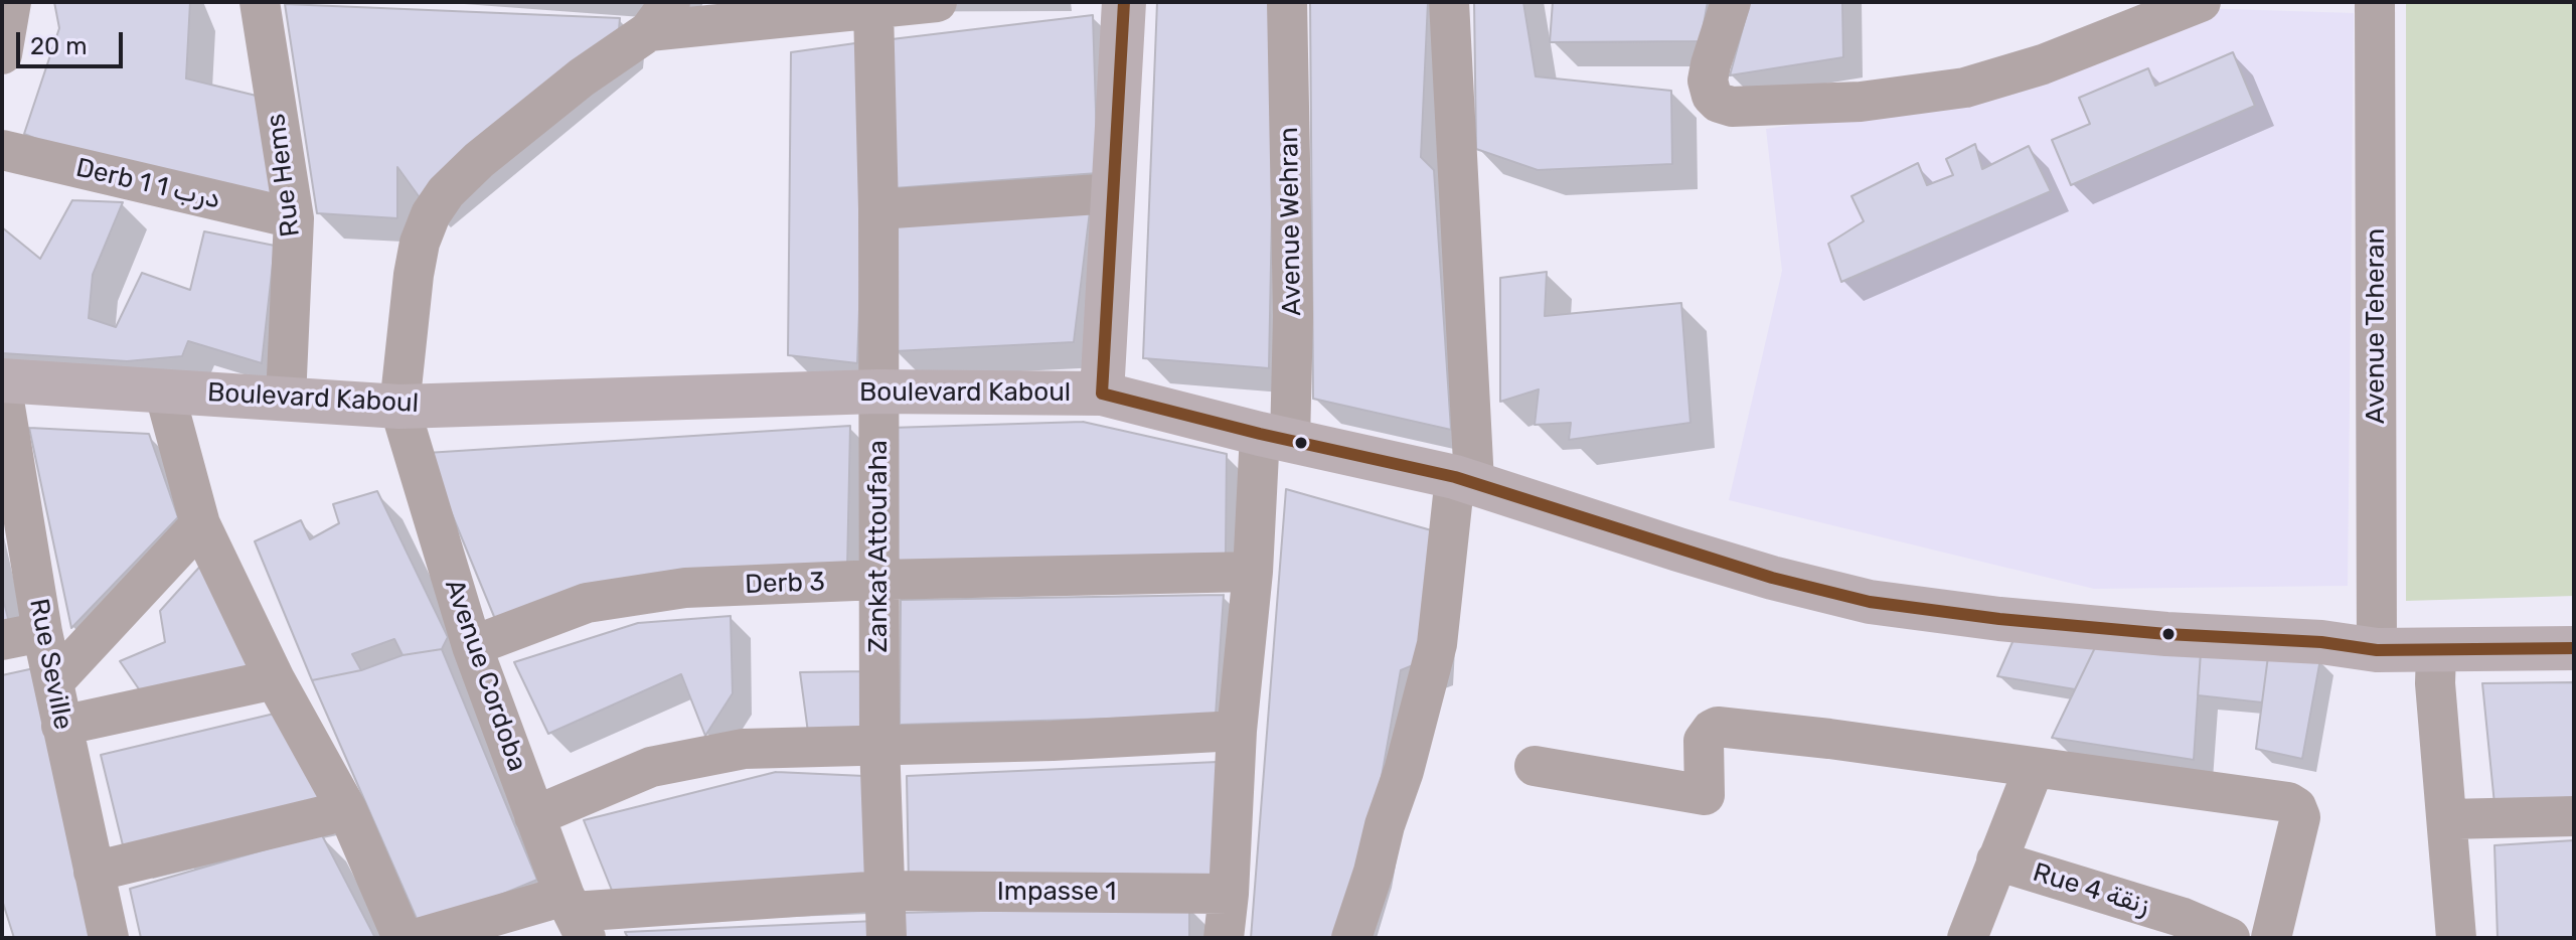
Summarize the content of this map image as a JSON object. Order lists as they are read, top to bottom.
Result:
{
  "streets": {
    "street": [
      "Rue Hems",
      "Derb 1 درب 1",
      "Avenue Wehran",
      "Avenue Teheran",
      "Boulevard Kaboul",
      "Zankat Attoufaha",
      "Derb 3",
      "Rue Seville",
      "Avenue Cordoba",
      "Rue 4 زنقة",
      "Impasse 1"
    ]
  },
  "crossings": [
    ["Rue Hems", "Derb 1 درب 1"],
    ["Rue Hems", "Boulevard Kaboul"],
    ["Avenue Wehran", "Boulevard Kaboul"],
    ["Avenue Wehran", "Derb 3"],
    ["Avenue Wehran", "Impasse 1"],
    ["Avenue Teheran", "Boulevard Kaboul"],
    ["Boulevard Kaboul", "Zankat Attoufaha"],
    ["Boulevard Kaboul", "Avenue Cordoba"],
    ["Zankat Attoufaha", "Derb 3"],
    ["Zankat Attoufaha", "Impasse 1"],
    ["Derb 3", "Avenue Cordoba"],
    ["Avenue Cordoba", "Impasse 1"]
  ],
  "scale_bar": "20 m"
}
